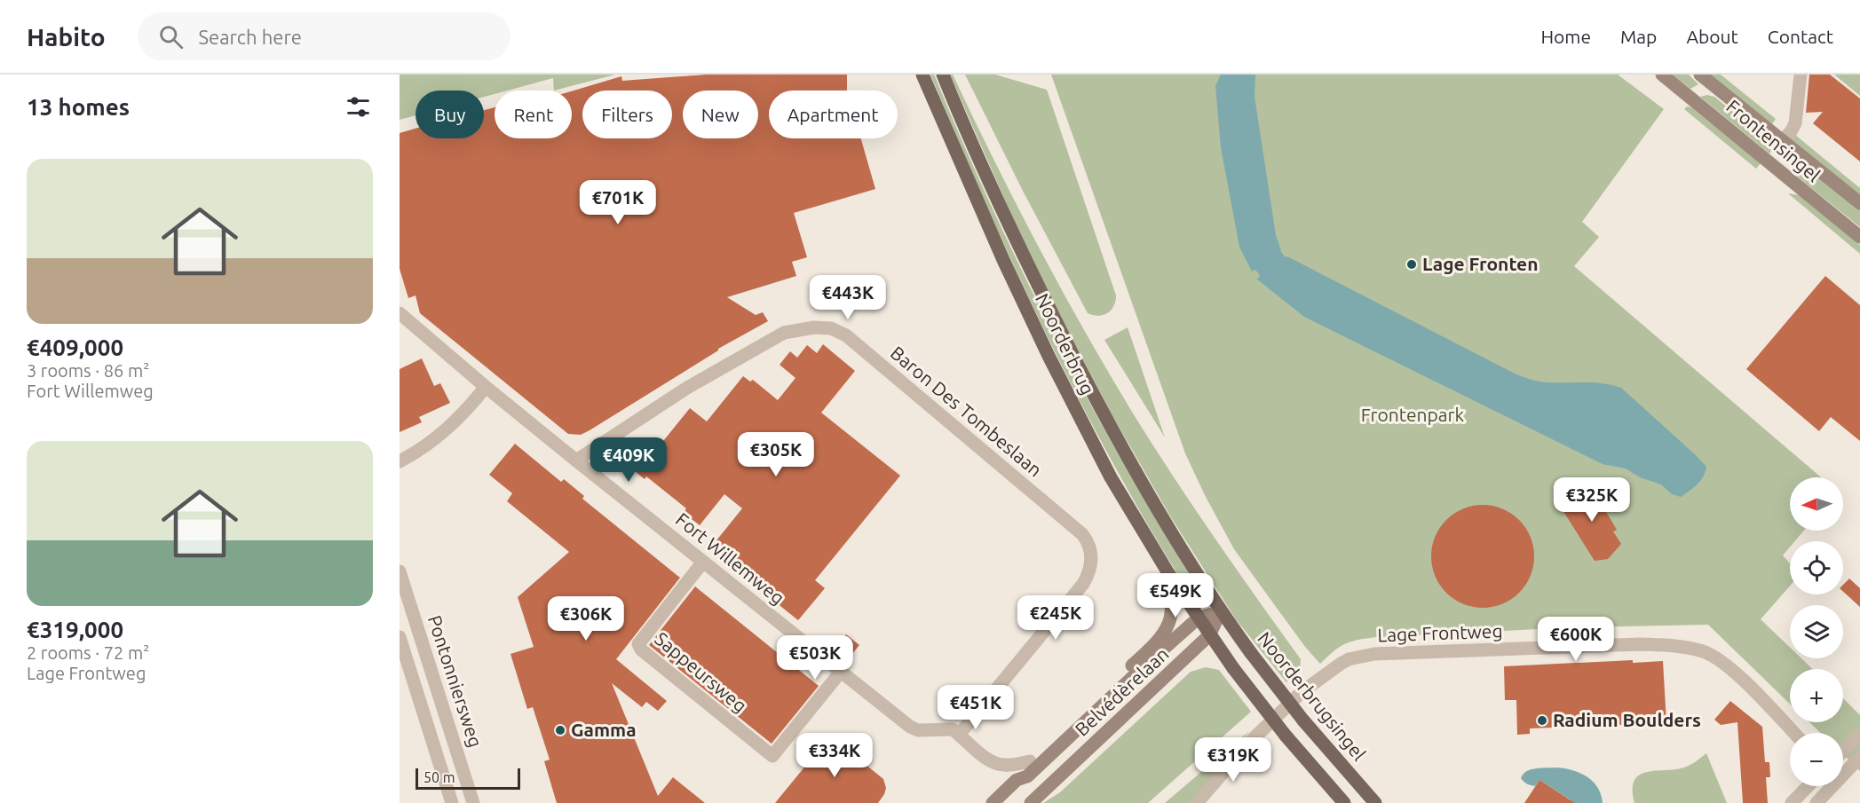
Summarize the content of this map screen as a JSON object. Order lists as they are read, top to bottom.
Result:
{
  "streets": {
    "main road": [
      "Frontensingel",
      "Noorderbrug",
      "Belvédèrelaan",
      "Noorderbrugsingel"
    ],
    "street": [
      "Baron Des Tombeslaan",
      "Fort Willemweg",
      "Lage Frontweg",
      "Sappeursweg",
      "Pontonniersweg"
    ]
  },
  "crossings": [
    ["Noorderbrug", "Belvédèrelaan"],
    ["Noorderbrug", "Noorderbrugsingel"],
    ["Baron Des Tombeslaan", "Fort Willemweg"],
    ["Fort Willemweg", "Sappeursweg"],
    ["Belvédèrelaan", "Noorderbrugsingel"]
  ],
  "parks": ["Frontenpark"],
  "places": ["Lage Fronten", "Radium Boulders", "Gamma"],
  "scale_bar": "50 m",
  "north": "left",
  "page": {
    "header": "Habito",
    "search": "Search here",
    "nav": [
      "Home",
      "Map",
      "About",
      "Contact"
    ],
    "heading": "13 homes",
    "chip": [
      "Buy",
      "Rent",
      "Filters",
      "New",
      "Apartment"
    ],
    "list": [
      {
        "name": "€409,000",
        "note": "3 rooms · 86 m² · Fort Willemweg"
      },
      {
        "name": "€319,000",
        "note": "2 rooms · 72 m² · Lage Frontweg"
      }
    ],
    "price": [
      "€701K",
      "€443K",
      "€305K",
      "€409K",
      "€325K",
      "€549K",
      "€245K",
      "€306K",
      "€600K",
      "€503K",
      "€451K",
      "€334K",
      "€319K"
    ],
    "map_buttons": ["+", "−"],
    "scale": "50 m"
  }
}
